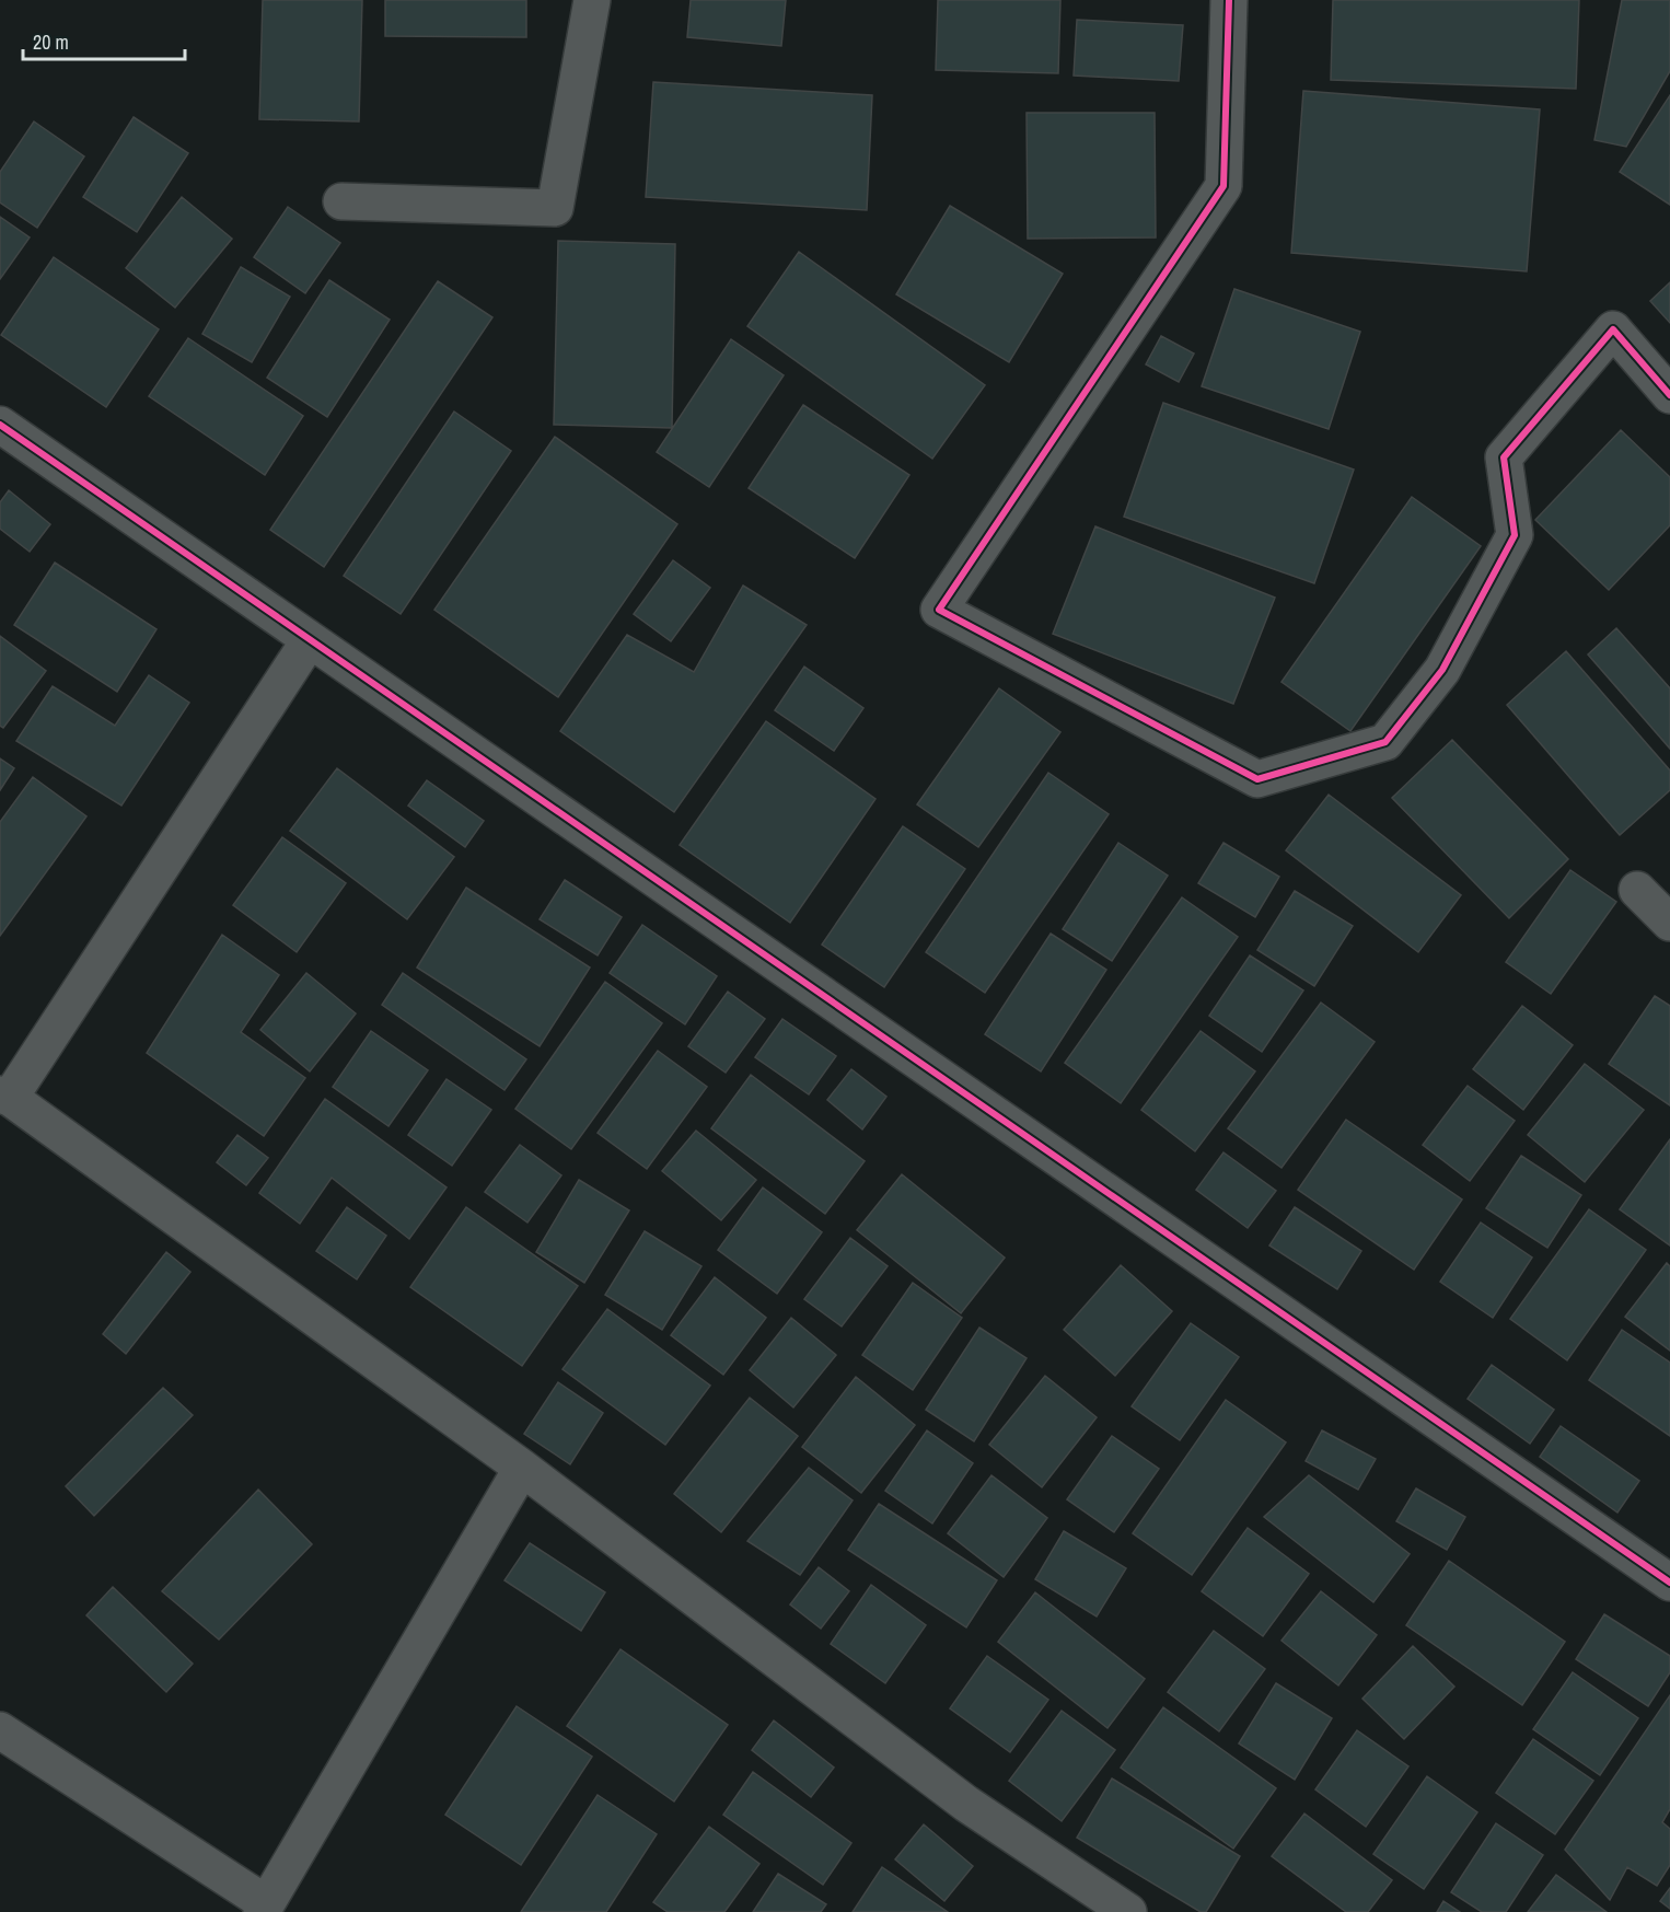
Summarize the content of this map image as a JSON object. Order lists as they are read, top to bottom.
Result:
{
  "scale_bar": "20 m"
}
